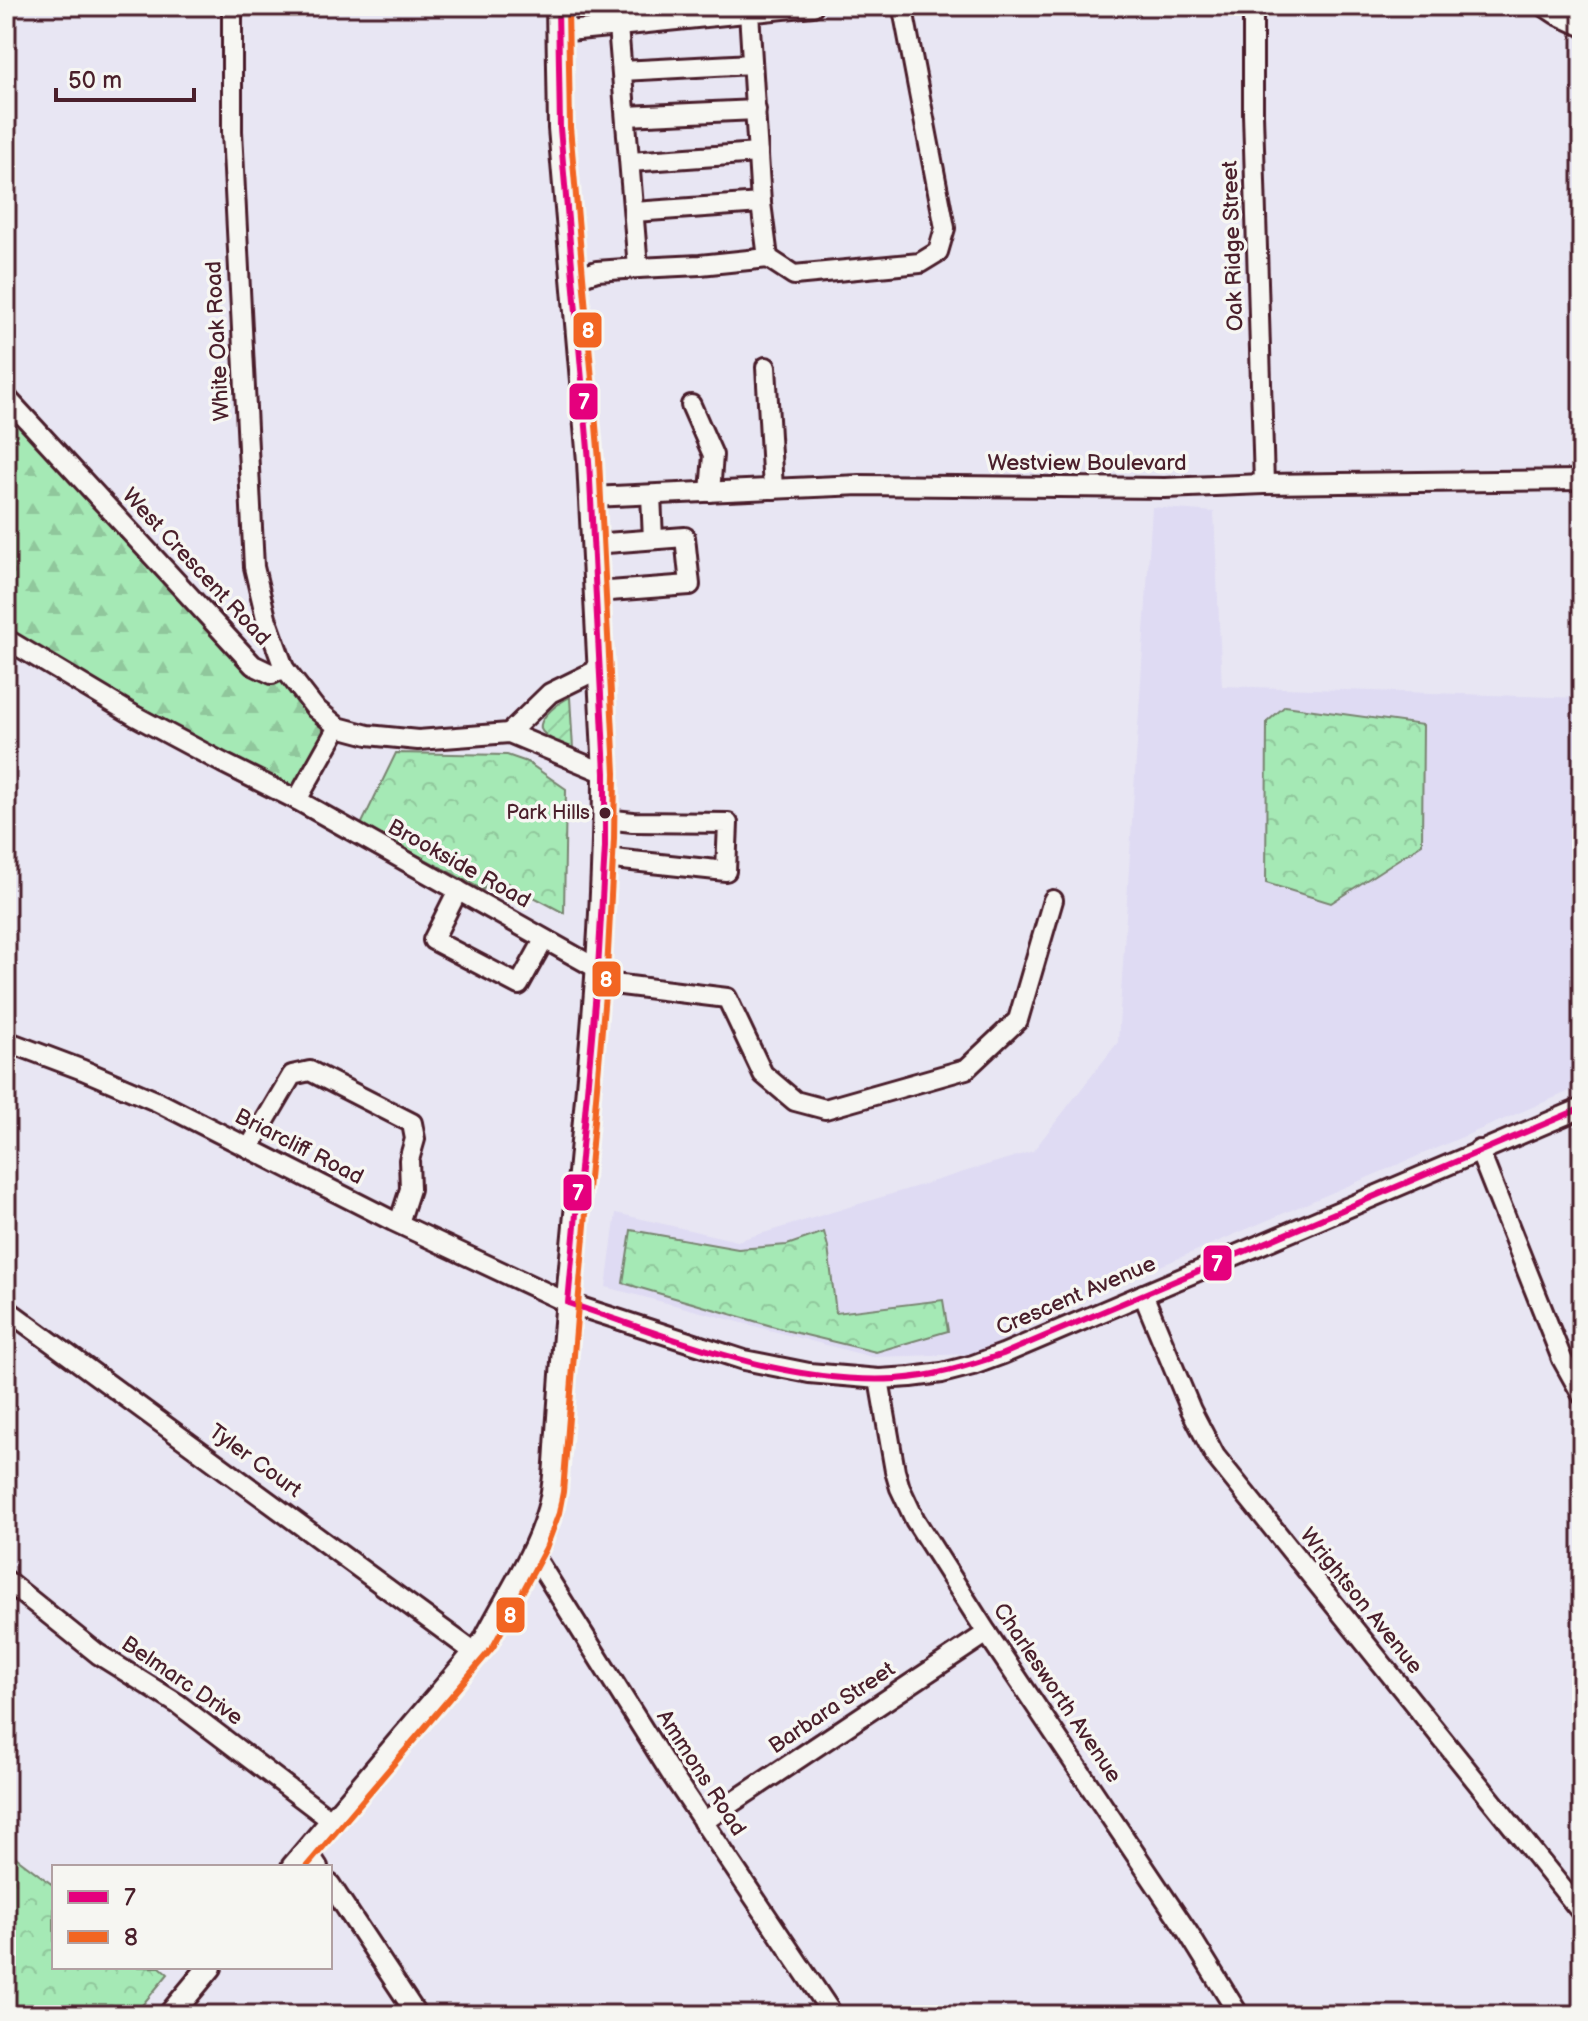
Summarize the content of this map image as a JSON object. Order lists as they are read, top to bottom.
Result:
{
  "streets": {
    "street": [
      "Oak Ridge Street",
      "White Oak Road",
      "Westview Boulevard",
      "West Crescent Road",
      "Brookside Road",
      "Briarcliff Road",
      "Crescent Avenue",
      "Tyler Court",
      "Wrightson Avenue",
      "Belmarc Drive",
      "Charlesworth Avenue",
      "Barbara Street",
      "Ammons Road"
    ]
  },
  "crossings": [
    ["Oak Ridge Street", "Westview Boulevard"],
    ["White Oak Road", "West Crescent Road"],
    ["Briarcliff Road", "Crescent Avenue"],
    ["Crescent Avenue", "Wrightson Avenue"],
    ["Crescent Avenue", "Charlesworth Avenue"],
    ["Charlesworth Avenue", "Barbara Street"],
    ["Barbara Street", "Ammons Road"]
  ],
  "places": ["Park Hills"],
  "lines": ["transit line 7", "transit line 8"],
  "legend": ["7", "8"],
  "scale_bar": "50 m"
}
